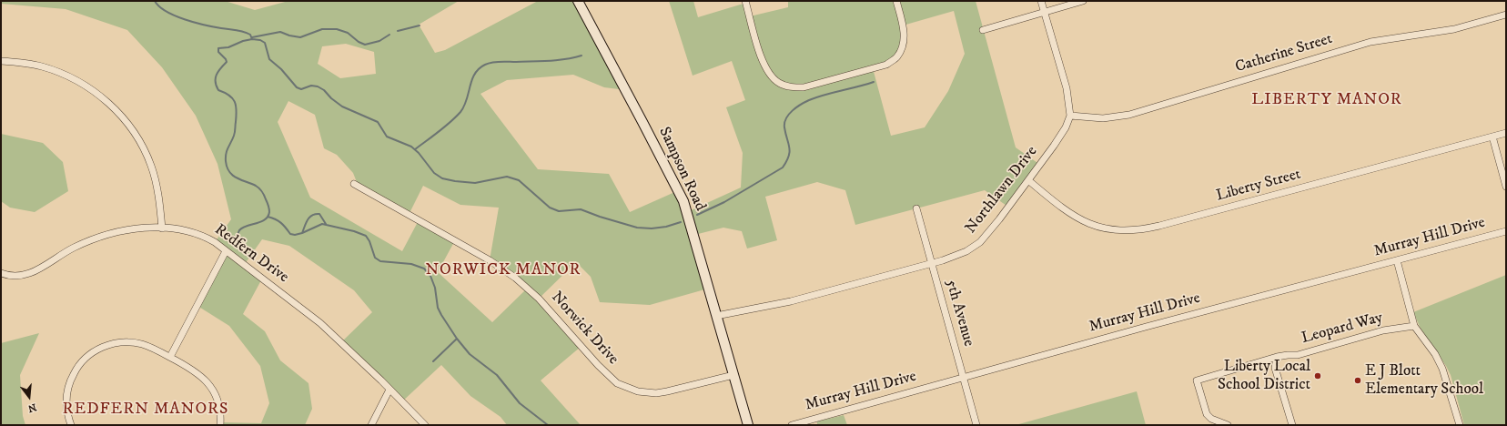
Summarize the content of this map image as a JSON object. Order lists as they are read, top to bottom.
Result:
{
  "streets": {
    "street": [
      "Catherine Street",
      "Sampson Road",
      "Liberty Street",
      "Northlawn Drive",
      "Murray Hill Drive",
      "Redfern Drive",
      "5th Avenue",
      "Norwick Drive",
      "Leopard Way"
    ]
  },
  "crossings": [
    ["Catherine Street", "Northlawn Drive"],
    ["Sampson Road", "Northlawn Drive"],
    ["Sampson Road", "Norwick Drive"],
    ["Liberty Street", "Northlawn Drive"],
    ["Northlawn Drive", "5th Avenue"],
    ["Murray Hill Drive", "5th Avenue"]
  ],
  "districts": ["LIBERTY MANOR", "NORWICK MANOR", "REDFERN MANORS"],
  "places": ["Liberty Local School District", "E J Blott Elementary School"],
  "north": "bottom"
}
